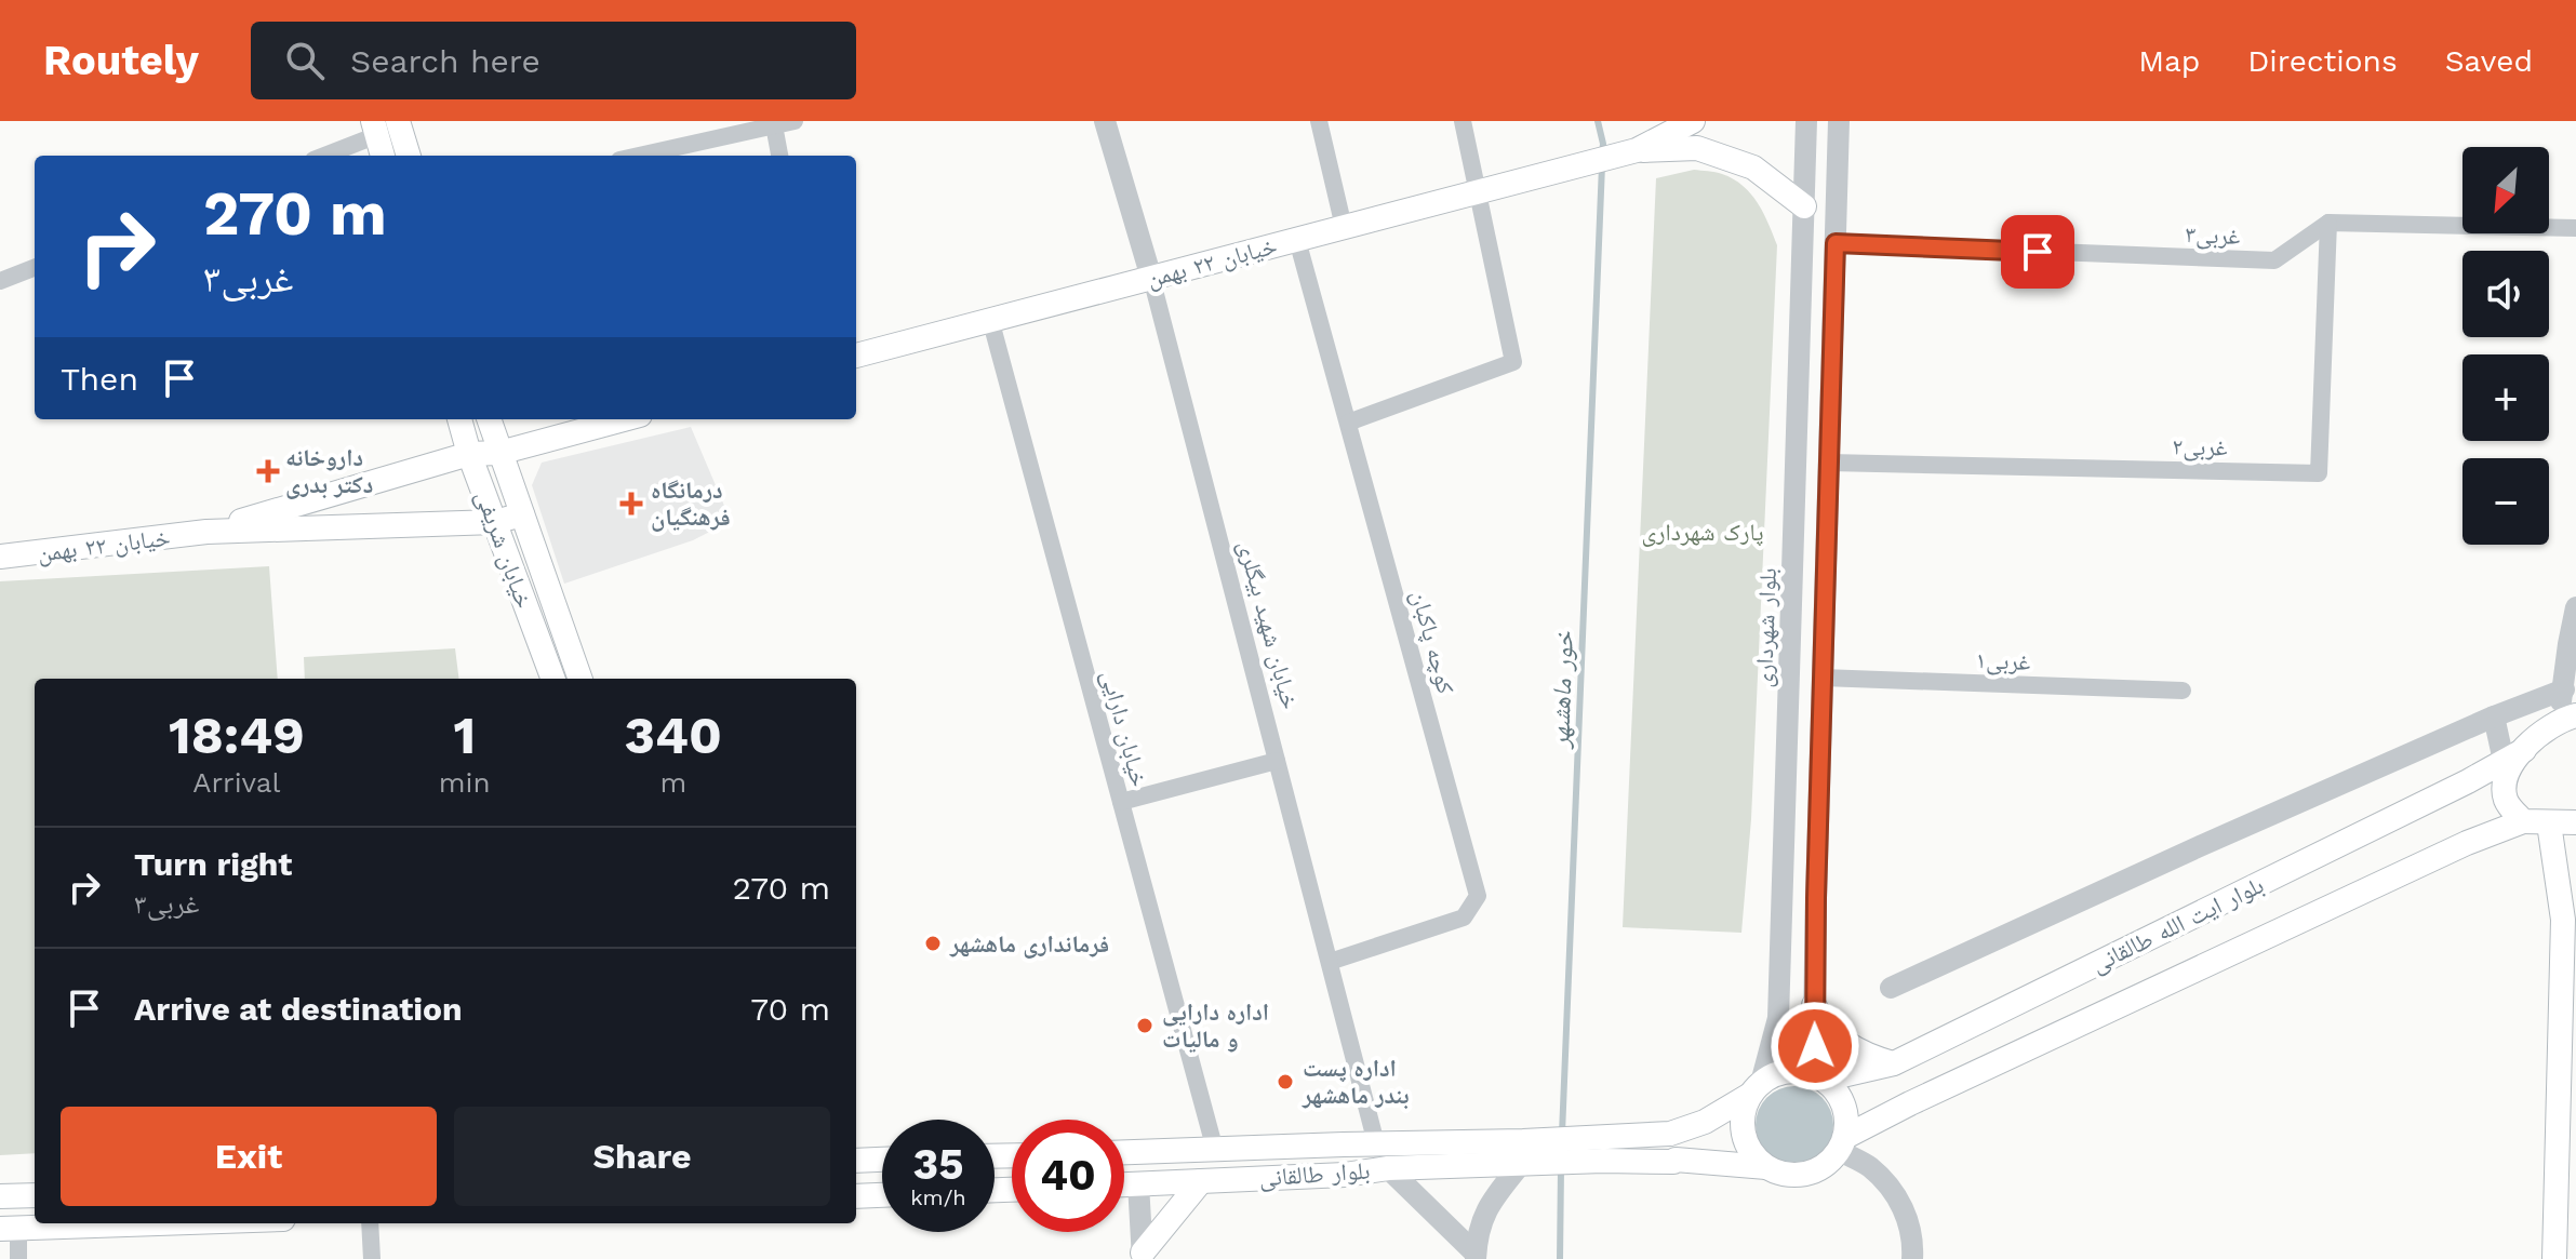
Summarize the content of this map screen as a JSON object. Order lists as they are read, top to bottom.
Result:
{
  "streets": {
    "main road": [
      "خیابان ۲۲ بهمن",
      "خیابان شریفی",
      "بلوار ایت الله طالقانی",
      "بلوار طالقانی"
    ],
    "street": [
      "۳غربی",
      "۲غربی",
      "خیابان شهید بیگلری",
      "بلوار شهرداری",
      "کوچه پاکبان",
      "۱غربی",
      "خیابان دارایی"
    ]
  },
  "crossings": [
    ["۳غربی", "۲غربی"],
    ["خیابان ۲۲ بهمن", "خیابان شهید بیگلری"],
    ["خیابان ۲۲ بهمن", "کوچه پاکبان"],
    ["خیابان ۲۲ بهمن", "خیابان دارایی"],
    ["خیابان شهید بیگلری", "کوچه پاکبان"],
    ["خیابان شهید بیگلری", "بلوار طالقانی"],
    ["بلوار شهرداری", "بلوار ایت الله طالقانی"],
    ["خیابان دارایی", "بلوار طالقانی"]
  ],
  "water": ["خور ماهشهر"],
  "parks": ["پارک شهرداری"],
  "places": {
    "health": ["داروخانه دکتر بدری", "درمانگاه فرهنگیان"],
    "other": ["فرمانداری ماهشهر", "اداره دارایی و مالیات", "اداره پست بندر ماهشهر"]
  },
  "north": "bottom left",
  "page": {
    "header": "Routely",
    "search": "Search here",
    "nav": ["Map", "Directions", "Saved"],
    "map_buttons": ["+", "−"],
    "turn": ["270 m", "۳غربی"],
    "then": "Then",
    "eta": [
      "18:49",
      "Arrival",
      "1",
      "min",
      "340",
      "m"
    ],
    "list": [
      {
        "name": "Turn right",
        "note": "۳غربی",
        "value": "270 m"
      },
      {
        "name": "Arrive at destination",
        "value": "70 m"
      }
    ],
    "buttons": ["Exit", "Share"],
    "speed": "35 km/h",
    "limit": "40"
  }
}
